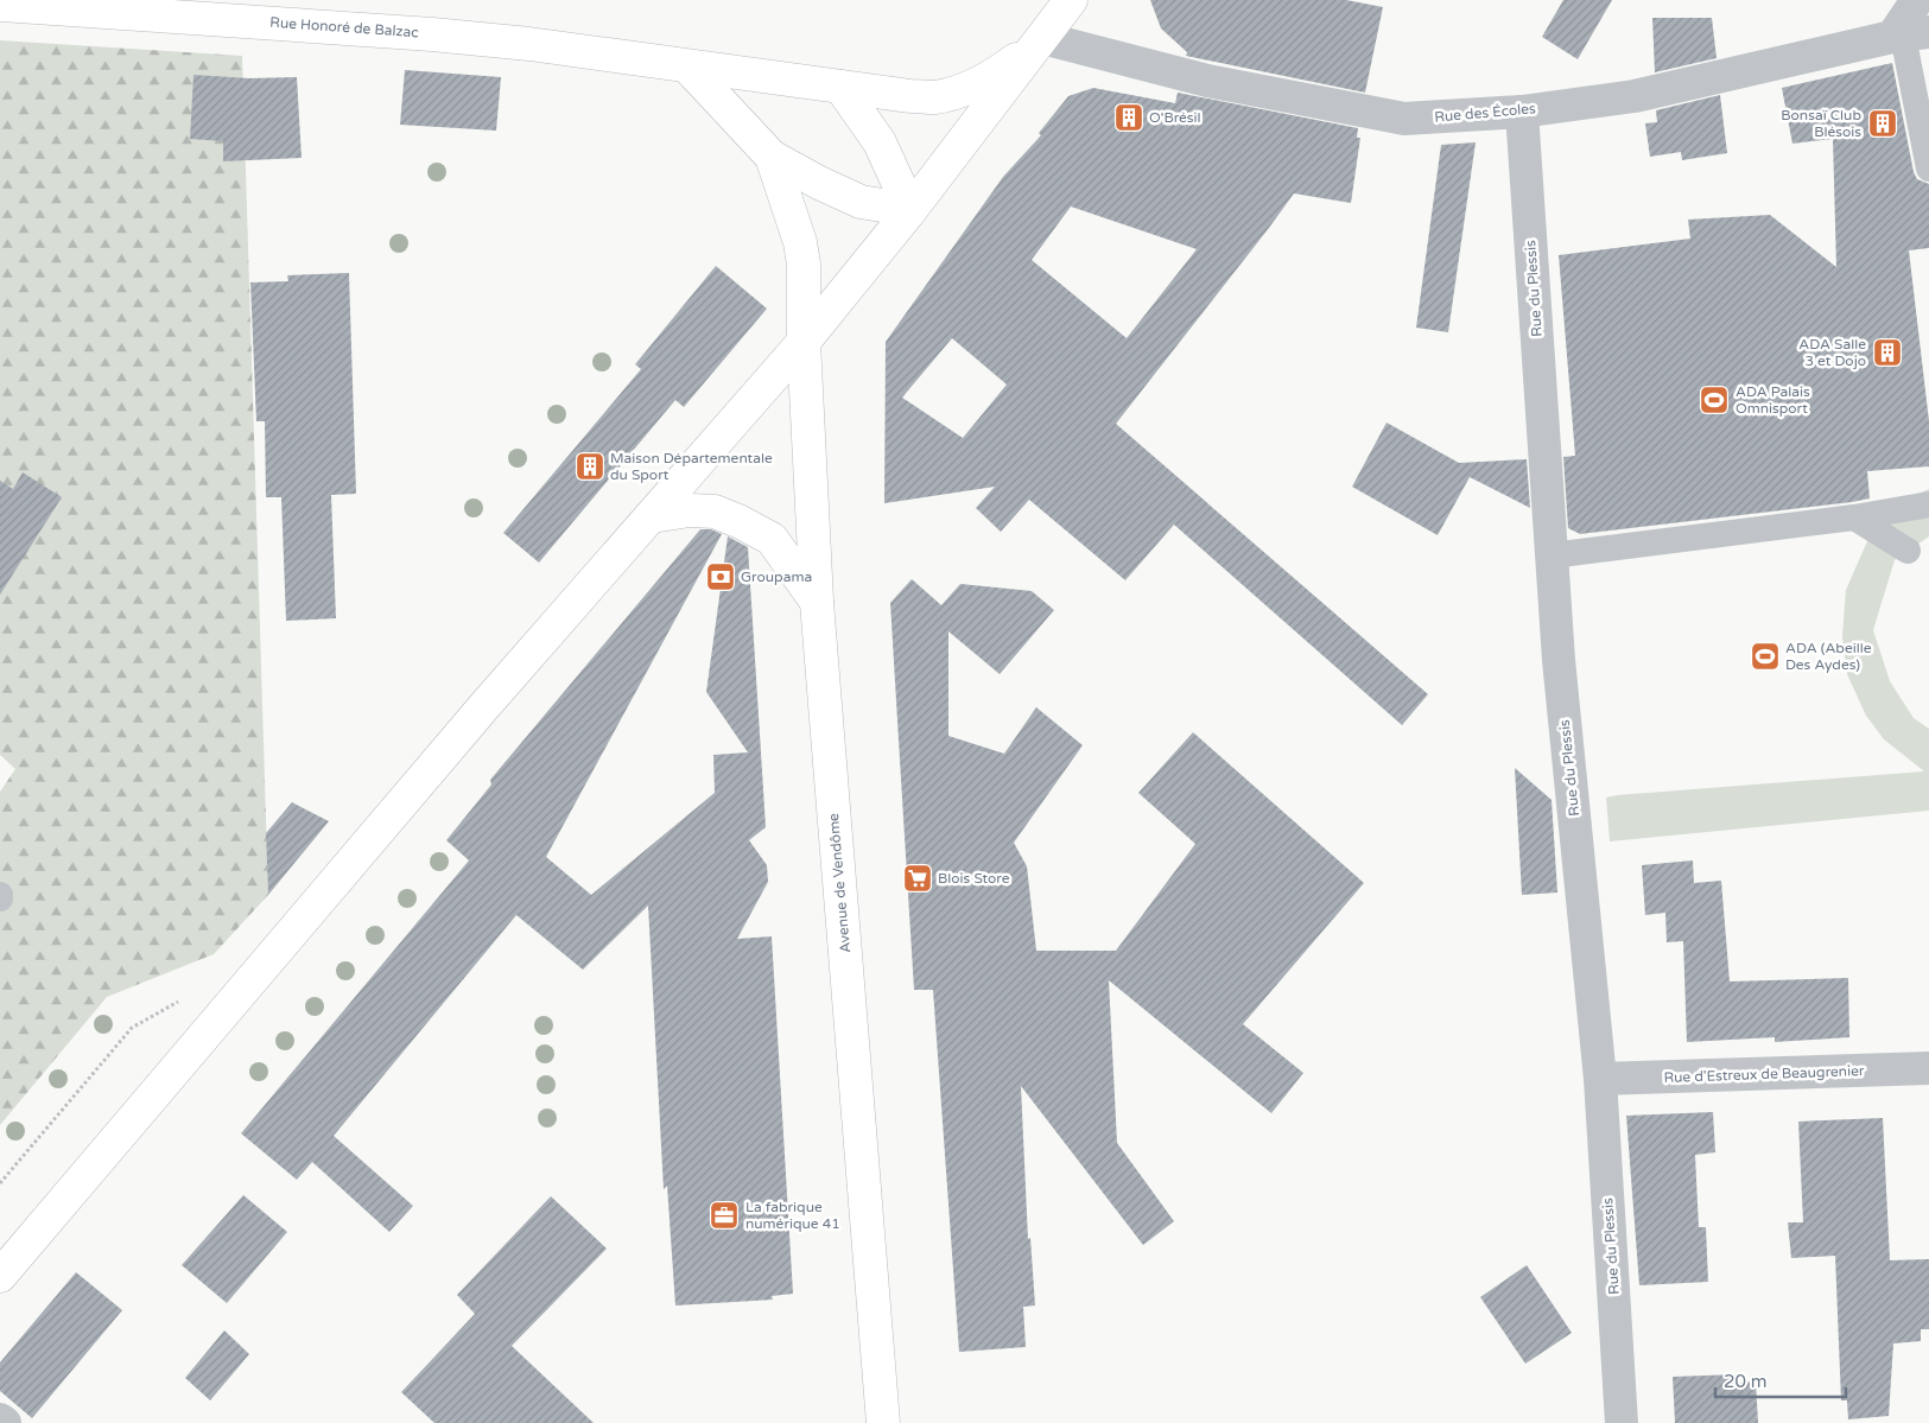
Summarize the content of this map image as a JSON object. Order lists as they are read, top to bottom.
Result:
{
  "streets": {
    "main road": ["Rue Honoré de Balzac", "Avenue de Vendôme"],
    "street": ["Rue des Écoles", "Rue du Plessis", "Rue d'Estreux de Beaugrenier"]
  },
  "crossings": [
    ["Rue Honoré de Balzac", "Rue des Écoles"],
    ["Rue des Écoles", "Rue du Plessis"],
    ["Rue du Plessis", "Rue d'Estreux de Beaugrenier"]
  ],
  "places": {
    "building": [
      "O'Brésil",
      "Bonsaï Club Blésois",
      "ADA Salle 3 et Dojo",
      "Maison Départementale du Sport"
    ],
    "sports": ["ADA Palais Omnisport", "ADA (Abeille Des Aydes)"],
    "bank": ["Groupama"],
    "supermarket": ["Blois Store"],
    "office": ["La fabrique numérique 41"]
  },
  "scale_bar": "20 m"
}
